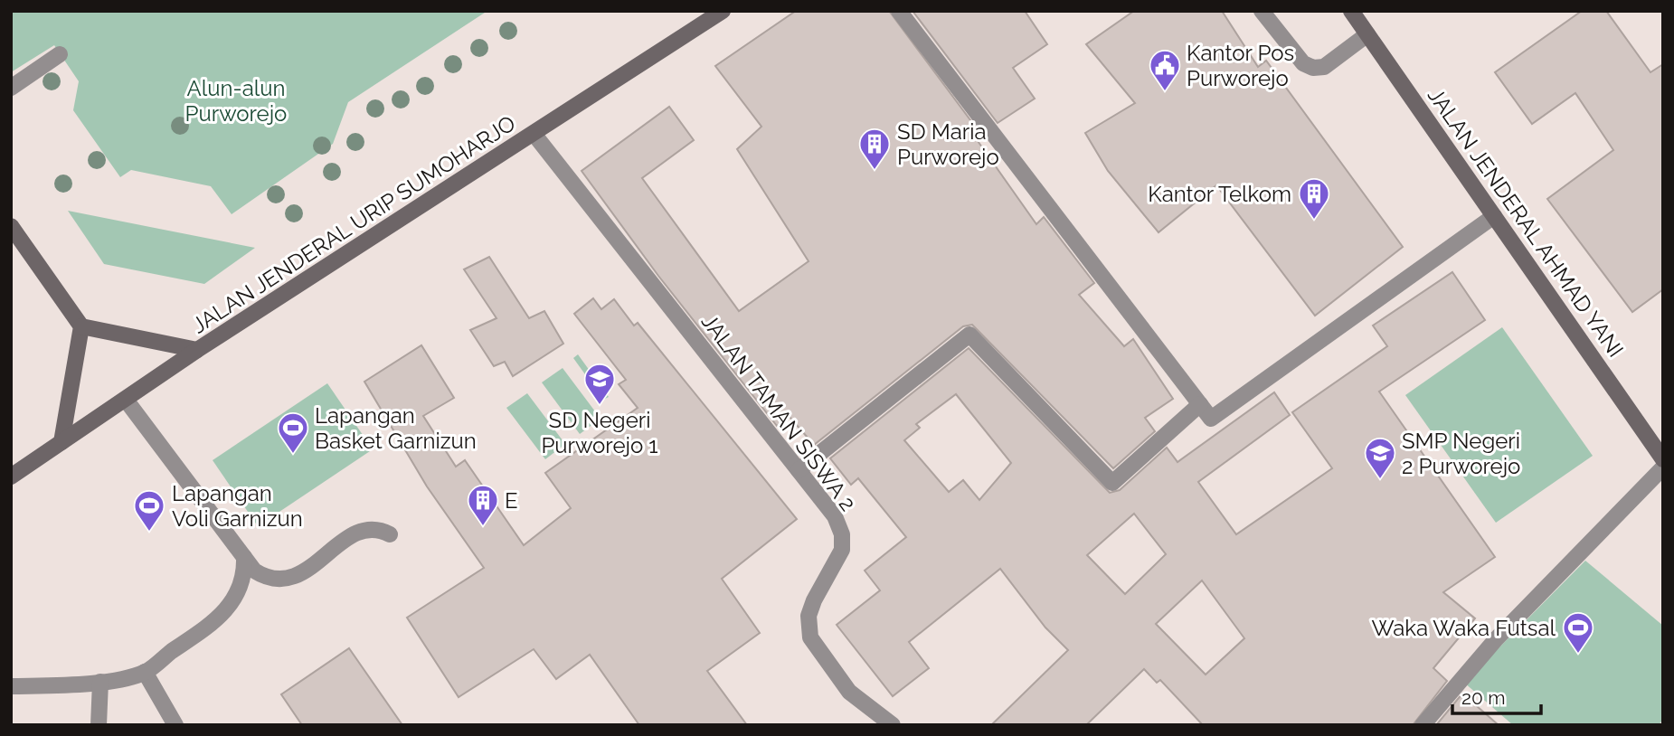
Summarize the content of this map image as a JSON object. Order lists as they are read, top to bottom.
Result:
{
  "streets": {
    "main road": ["JALAN JENDERAL AHMAD YANI", "JALAN JENDERAL URIP SUMOHARJO"],
    "street": ["JALAN TAMAN SISWA 2"]
  },
  "crossings": [
    ["JALAN JENDERAL URIP SUMOHARJO", "JALAN TAMAN SISWA 2"]
  ],
  "parks": ["Alun-alun Purworejo"],
  "places": {
    "public building": ["Kantor Pos Purworejo"],
    "building": ["SD Maria Purworejo", "Kantor Telkom", "E"],
    "school or university": ["SD Negeri Purworejo 1", "SMP Negeri 2 Purworejo"],
    "sports": ["Lapangan Basket Garnizun", "Lapangan Voli Garnizun", "Waka Waka Futsal"]
  },
  "scale_bar": "20 m"
}
